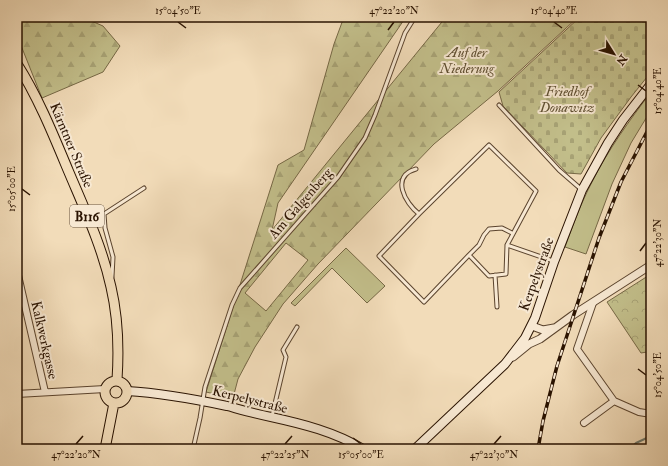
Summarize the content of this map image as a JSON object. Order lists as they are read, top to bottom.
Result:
{
  "streets": {
    "main road": ["Kärntner Straße", "B116", "Kerpelystraße"],
    "street": ["Kalkwerkgasse"],
    "lane": ["Am Galgenberg"]
  },
  "crossings": [
    ["Kärntner Straße", "Kerpelystraße"],
    ["Am Galgenberg", "Kerpelystraße"]
  ],
  "parks": ["Auf der Niederung", "Friedhof Donawitz"],
  "north": "bottom right",
  "coordinates": [
    "15°04'50\"E",
    "47°22'20\"N",
    "15°04'40\"E",
    "15°05'00\"E",
    "47°22'30\"N",
    "47°22'25\"N"
  ]
}
